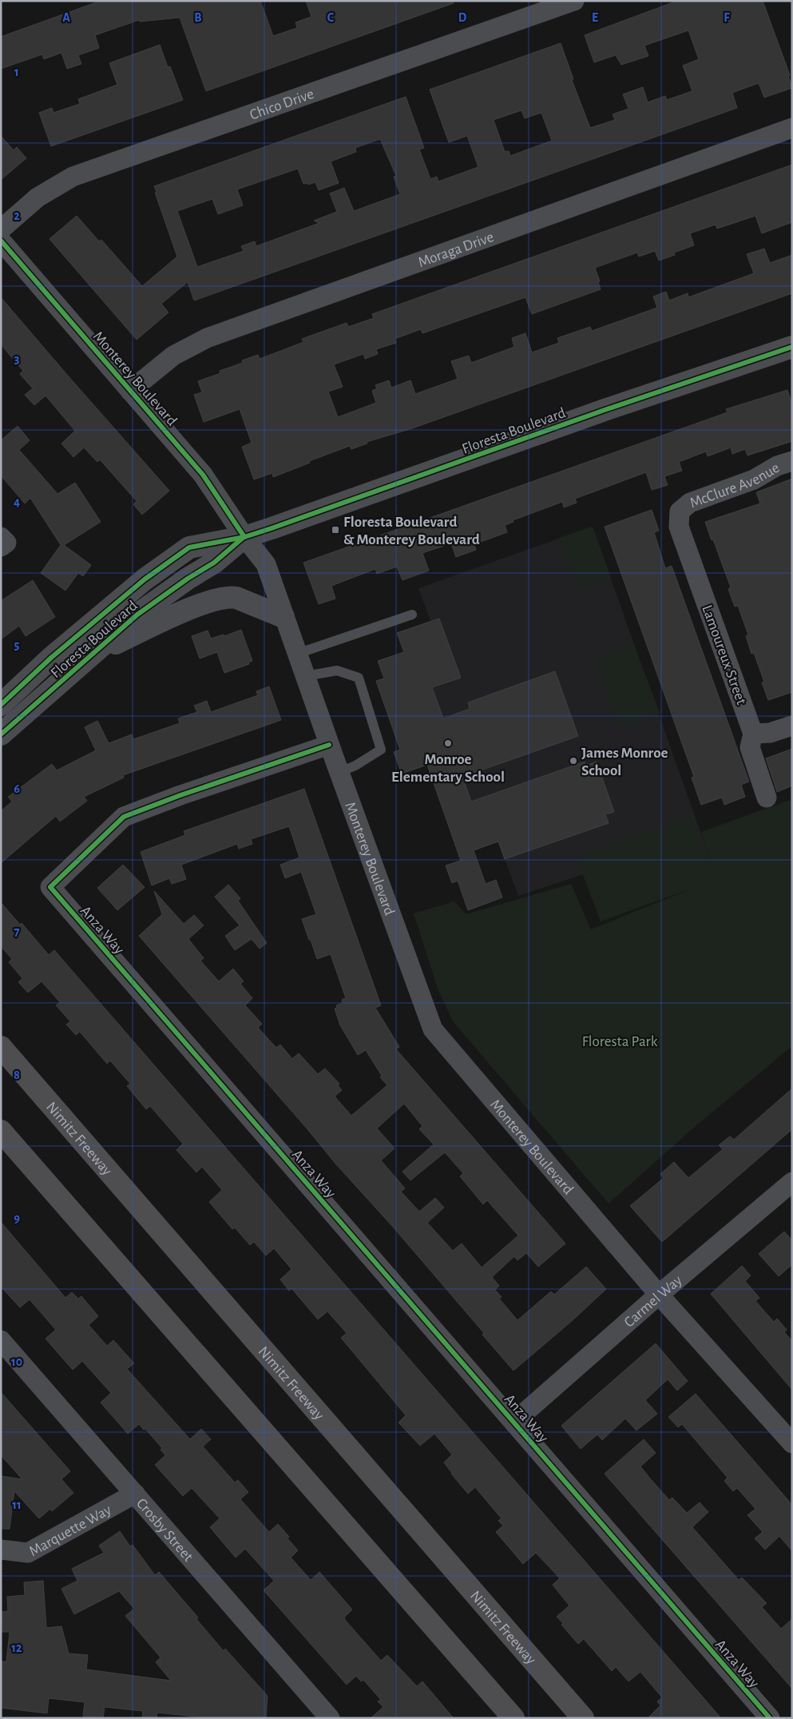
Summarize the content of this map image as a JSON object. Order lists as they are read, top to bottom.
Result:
{
  "streets": {
    "highway": ["Nimitz Freeway"],
    "street": [
      "Chico Drive",
      "Moraga Drive",
      "Monterey Boulevard",
      "Floresta Boulevard",
      "McClure Avenue",
      "Lamoureux Street",
      "Anza Way",
      "Carmel Way",
      "Marquette Way",
      "Crosby Street"
    ]
  },
  "crossings": [
    ["Moraga Drive", "Monterey Boulevard"],
    ["Monterey Boulevard", "Floresta Boulevard"],
    ["Monterey Boulevard", "Anza Way"],
    ["Monterey Boulevard", "Carmel Way"],
    ["McClure Avenue", "Lamoureux Street"],
    ["Anza Way", "Carmel Way"],
    ["Marquette Way", "Crosby Street"]
  ],
  "parks": ["Floresta Park"],
  "places": {
    "transit": ["Floresta Boulevard & Monterey Boulevard"],
    "other": ["Monroe Elementary School", "James Monroe School"]
  },
  "grid": {
    "columns": [
      "A",
      "B",
      "C",
      "D",
      "E",
      "F"
    ],
    "rows": [
      "1",
      "2",
      "3",
      "4",
      "5",
      "6",
      "7",
      "8",
      "9",
      "10",
      "11",
      "12"
    ]
  }
}
